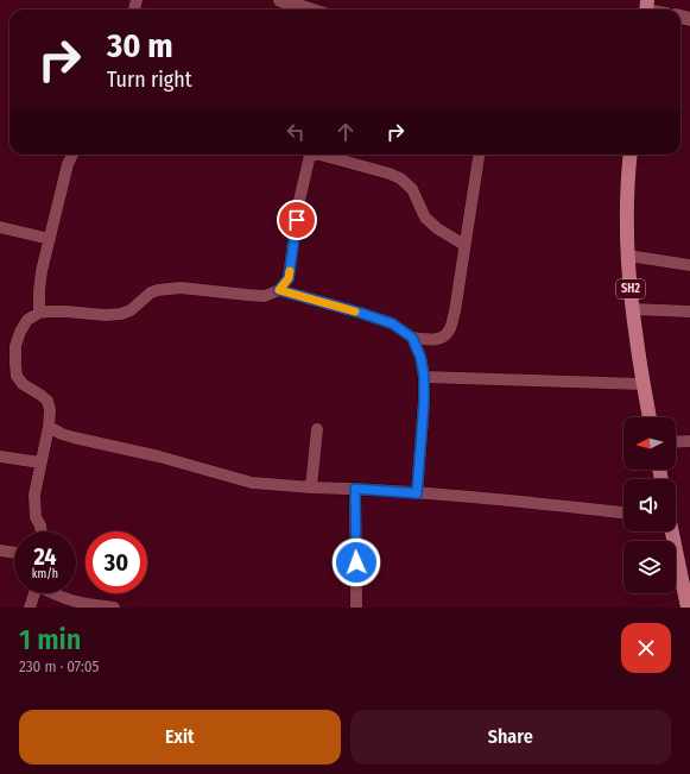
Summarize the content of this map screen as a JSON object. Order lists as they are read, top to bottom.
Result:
{
  "streets": {
    "main road": ["SH2"]
  },
  "north": "left",
  "page": {
    "turn": ["30 m", "Turn right"],
    "speed": "24 km/h",
    "limit": "30",
    "heading": ["1 min", "230 m · 07:05"],
    "buttons": ["Exit", "Share"]
  }
}
